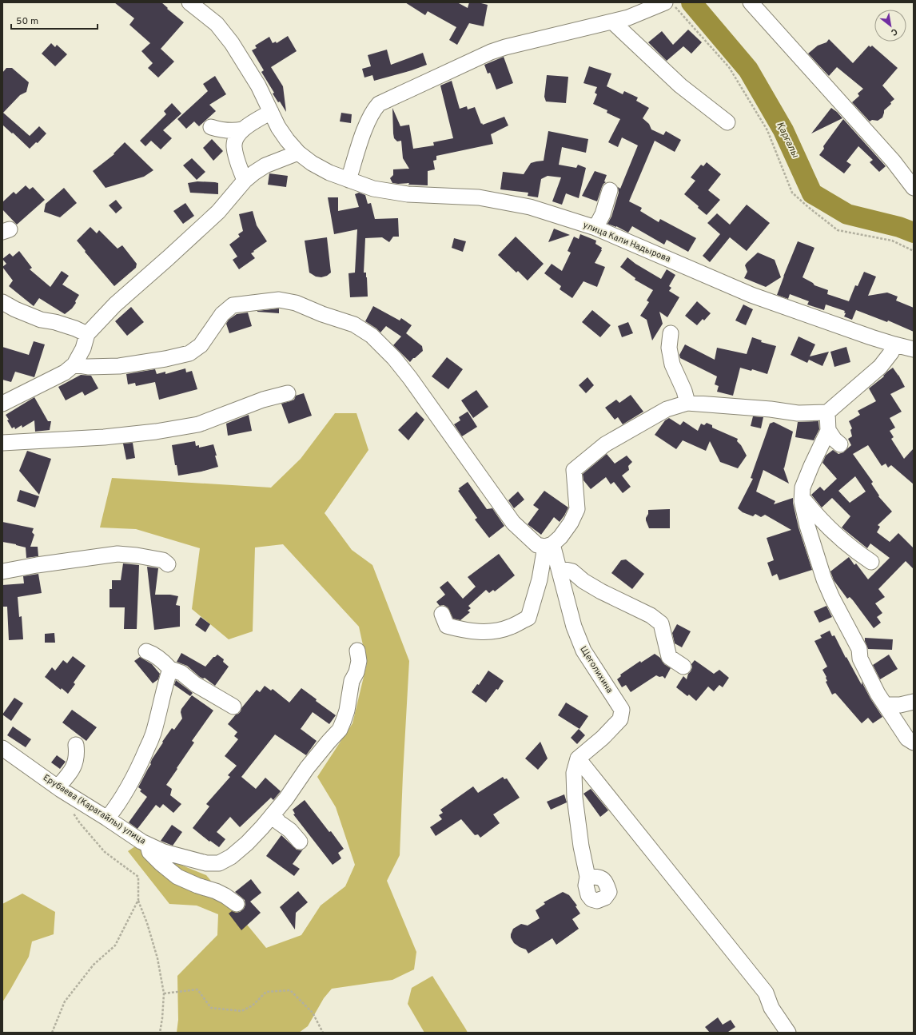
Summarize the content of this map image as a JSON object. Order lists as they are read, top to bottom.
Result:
{
  "streets": {
    "street": ["улица Кали Надырова", "Щеголихина", "Ерубаева (Карагайлы) улица"]
  },
  "water": ["Қарғалы"],
  "scale_bar": "50 m",
  "north": "bottom right"
}
